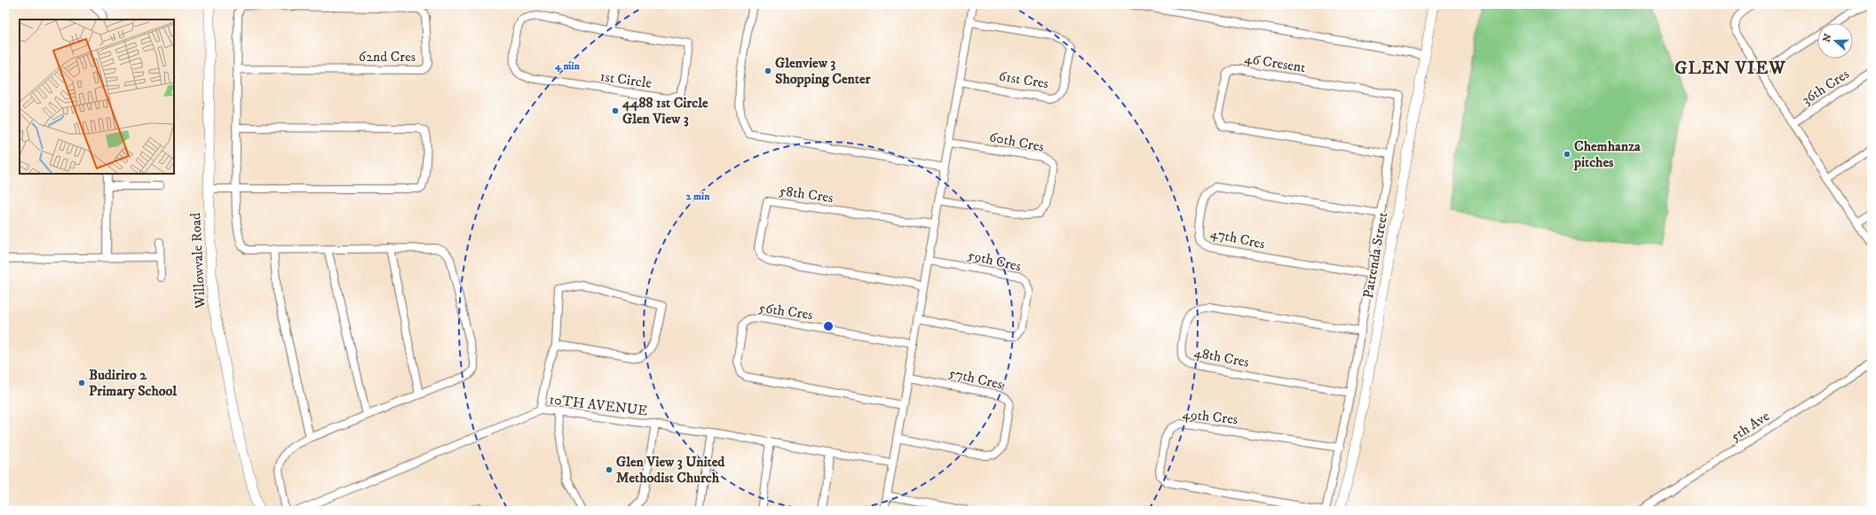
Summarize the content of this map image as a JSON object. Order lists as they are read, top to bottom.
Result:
{
  "streets": {
    "street": [
      "62nd Cres",
      "46 Cresent",
      "1st Circle",
      "61st Cres",
      "36th Cres",
      "60th Cres",
      "58th Cres",
      "47th Cres",
      "Patrenda Street",
      "Willowvale Road",
      "59th Cres",
      "56th Cres",
      "48th Cres",
      "57th Cres",
      "10TH AVENUE",
      "49th Cres",
      "5th Ave"
    ]
  },
  "districts": ["GLEN VIEW"],
  "places": [
    "Glenview 3 Shopping Center",
    "4488 1st Circle Glen View 3",
    "Chemhanza pitches",
    "Budiriro 2 Primary School",
    "Glen View 3 United Methodist Church"
  ],
  "north": "left",
  "rings": ["4 min", "2 min"]
}
